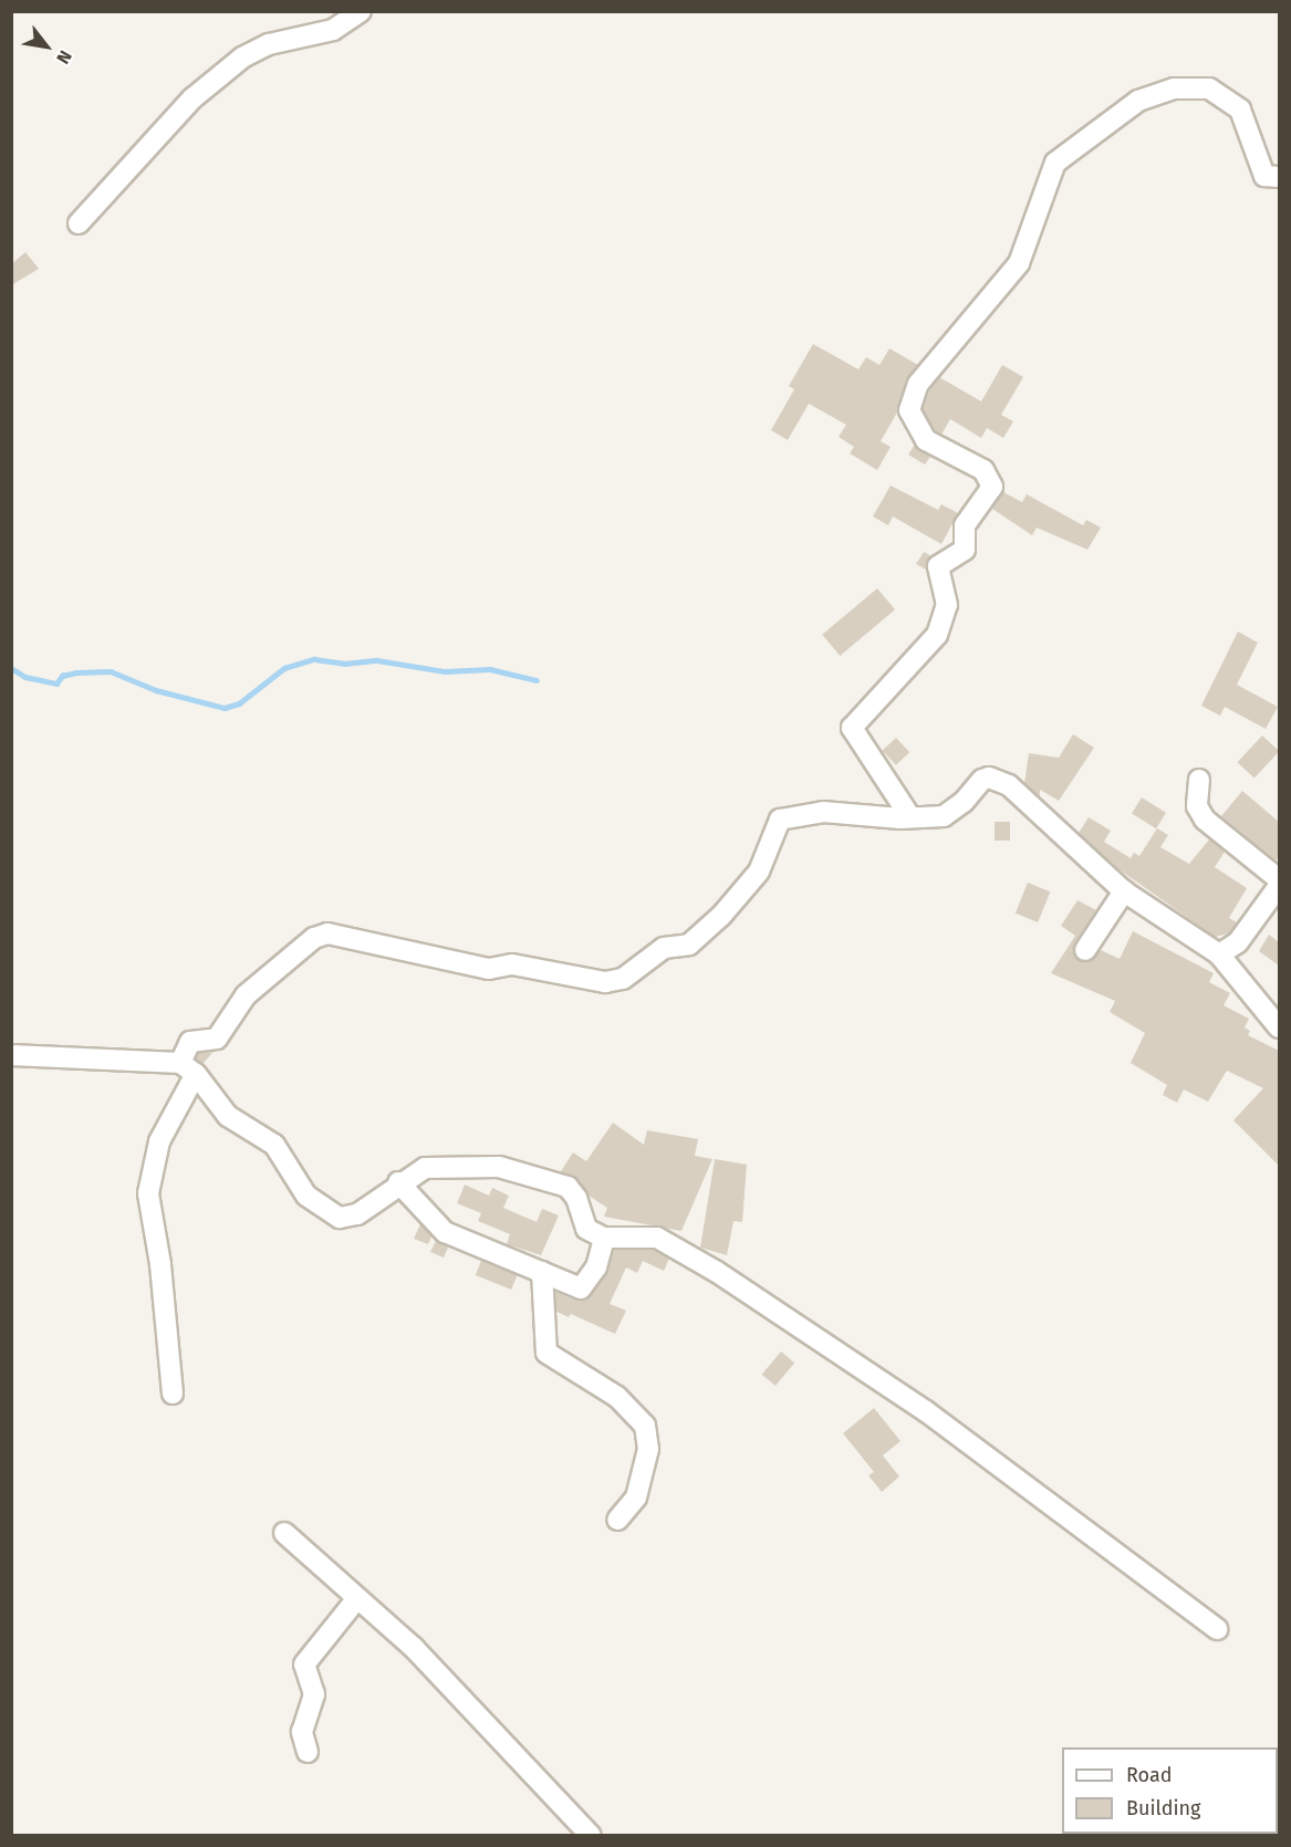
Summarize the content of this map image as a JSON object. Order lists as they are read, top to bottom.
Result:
{
  "legend": ["Road", "Building"],
  "north": "bottom right"
}
